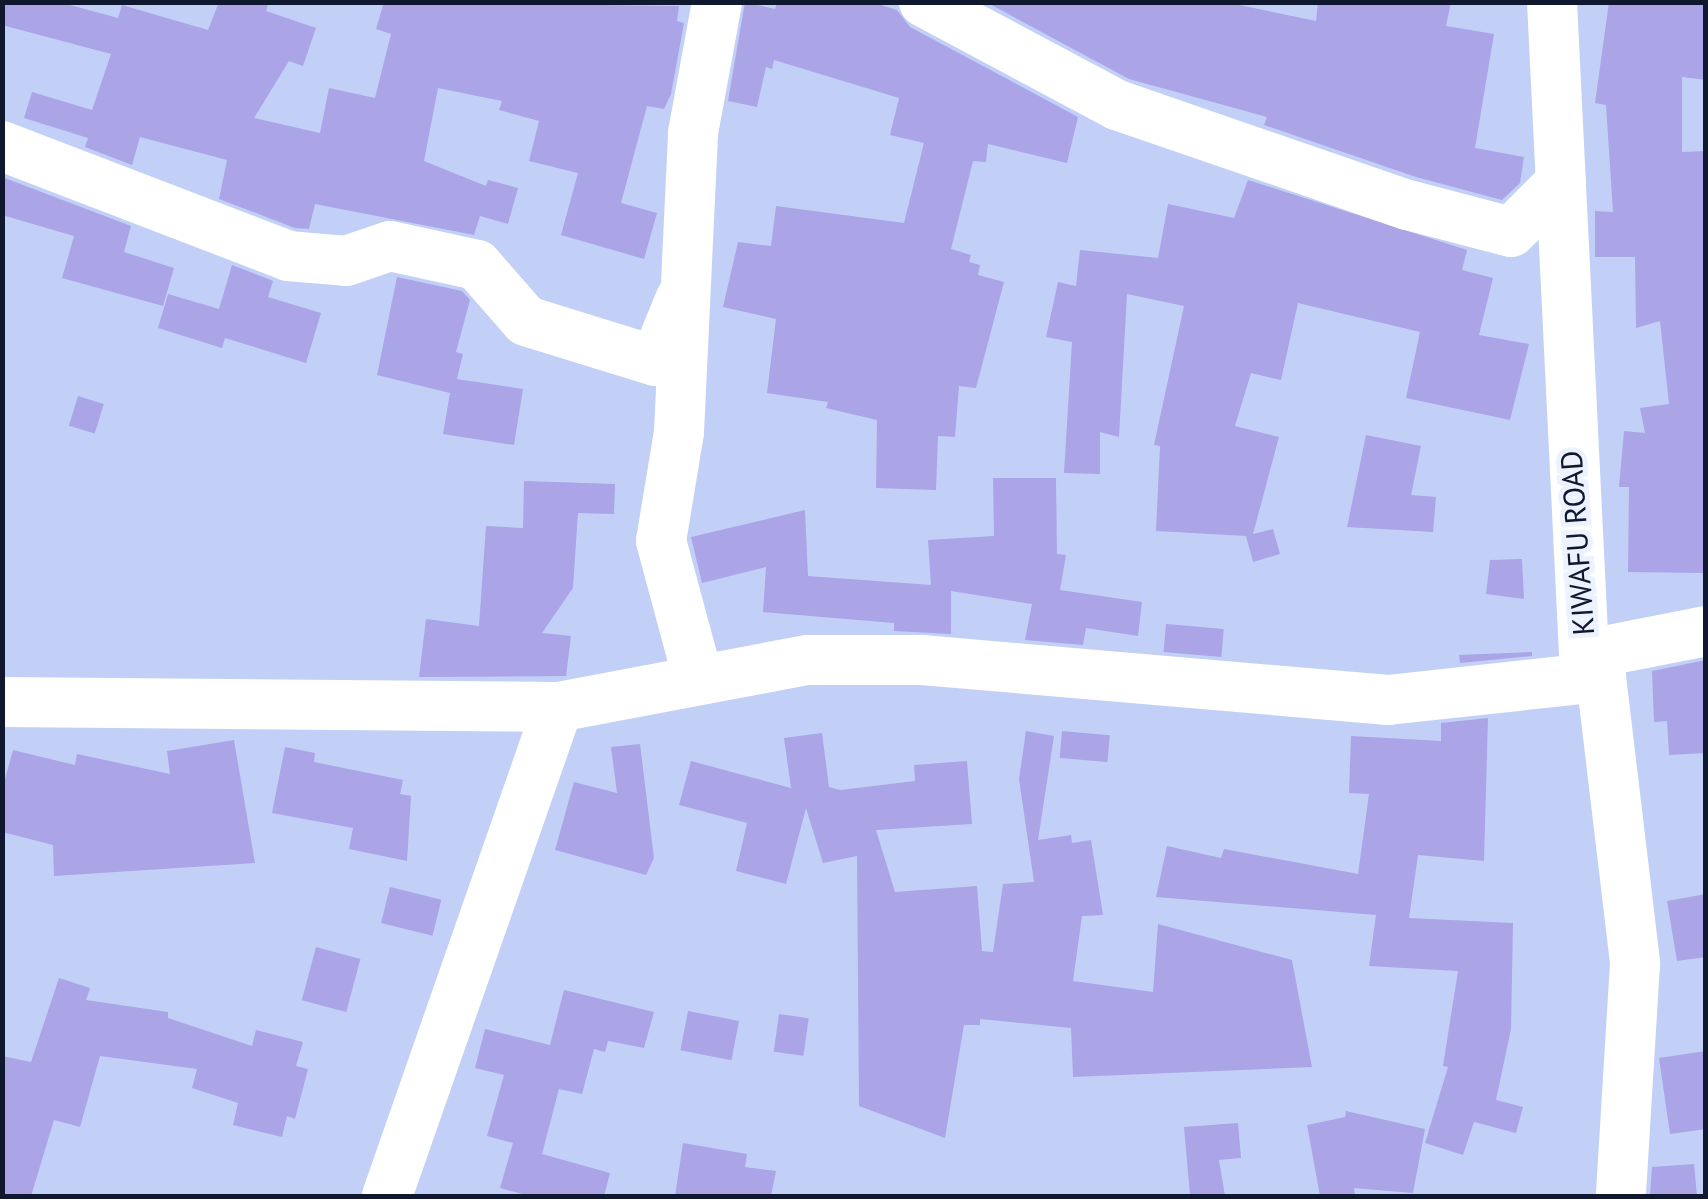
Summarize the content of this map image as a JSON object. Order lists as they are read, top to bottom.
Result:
{
  "streets": {
    "street": ["KIWAFU ROAD"]
  }
}
